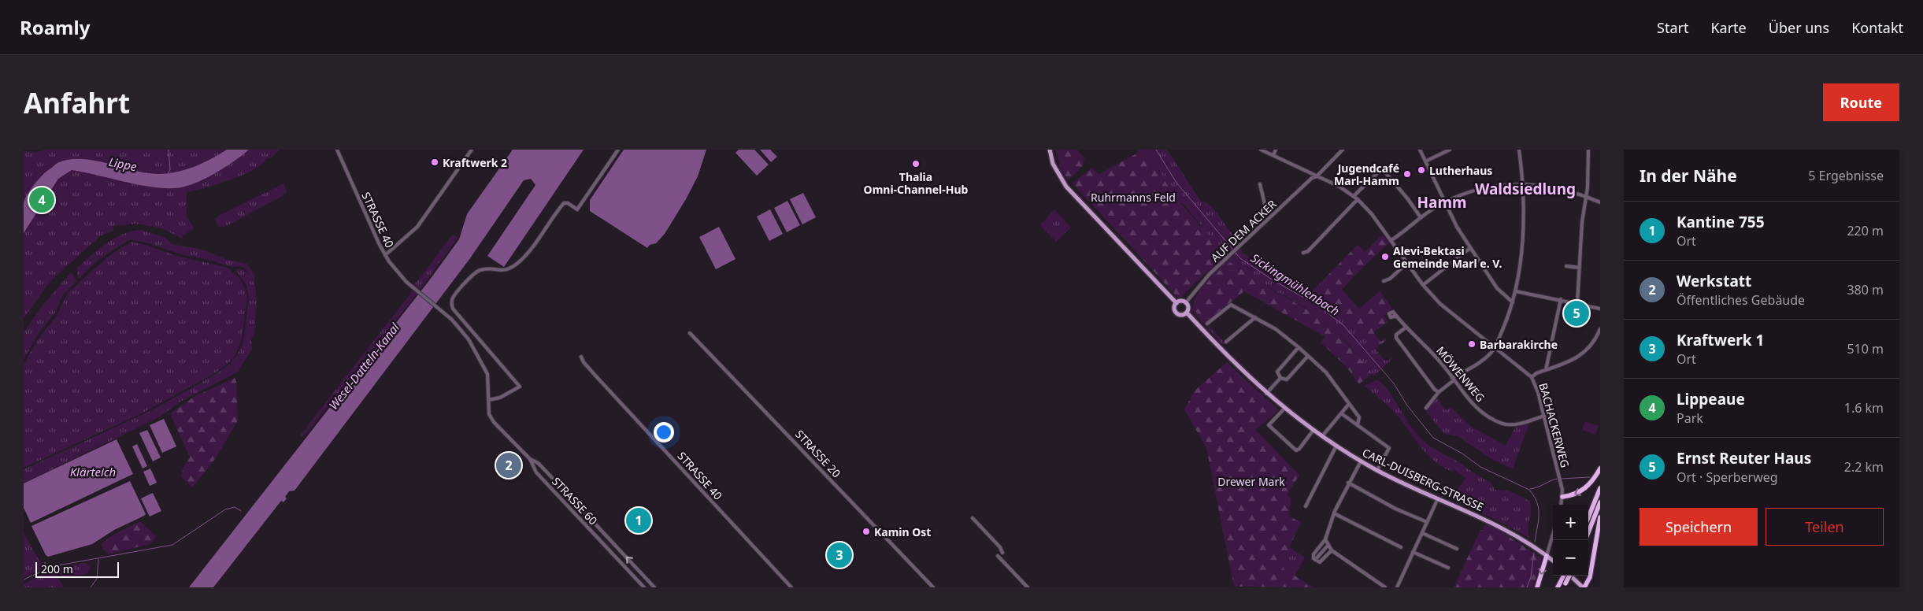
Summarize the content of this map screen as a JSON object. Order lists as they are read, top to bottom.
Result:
{
  "streets": {
    "main road": ["CARL-DUISBERG-STRASSE"],
    "street": [
      "STRASSE 40",
      "AUF DEM ACKER",
      "MÖWENWEG",
      "BACHACKERWEG",
      "STRASSE 20",
      "STRASSE 60"
    ]
  },
  "crossings": [
    ["STRASSE 40", "STRASSE 60"],
    ["AUF DEM ACKER", "BACHACKERWEG"],
    ["AUF DEM ACKER", "CARL-DUISBERG-STRASSE"],
    ["MÖWENWEG", "BACHACKERWEG"]
  ],
  "districts": ["Waldsiedlung", "Hamm"],
  "water": [
    "Lippe",
    "Sickingmühlenbach",
    "Wesel-Datteln-Kanal",
    "Klärteich"
  ],
  "parks": ["Ruhrmanns Feld", "Drewer Mark"],
  "places": [
    "Kraftwerk 2",
    "Thalia Omni-Channel-Hub",
    "Lutherhaus",
    "Jugendcafé Marl-Hamm",
    "Alevi-Bektasi Gemeinde Marl e. V.",
    "Barbarakirche",
    "Kamin Ost"
  ],
  "scale_bar": "200 m",
  "page": {
    "header": "Roamly",
    "nav": [
      "Start",
      "Karte",
      "Über uns",
      "Kontakt"
    ],
    "buttons": [
      "Route",
      ["Speichern", "Teilen"]
    ],
    "title": "Anfahrt",
    "heading": ["In der Nähe", "5 Ergebnisse"],
    "pins": [
      "4",
      "5",
      "2",
      "1",
      "3"
    ],
    "list": [
      {
        "mark": "1",
        "name": "Kantine 755",
        "note": "Ort",
        "value": "220 m"
      },
      {
        "mark": "2",
        "name": "Werkstatt",
        "note": "Öffentliches Gebäude",
        "value": "380 m"
      },
      {
        "mark": "3",
        "name": "Kraftwerk 1",
        "note": "Ort",
        "value": "510 m"
      },
      {
        "mark": "4",
        "name": "Lippeaue",
        "note": "Park",
        "value": "1.6 km"
      },
      {
        "mark": "5",
        "name": "Ernst Reuter Haus",
        "note": "Ort · Sperberweg",
        "value": "2.2 km"
      }
    ],
    "map_buttons": ["+", "−"],
    "scale": "200 m"
  }
}
